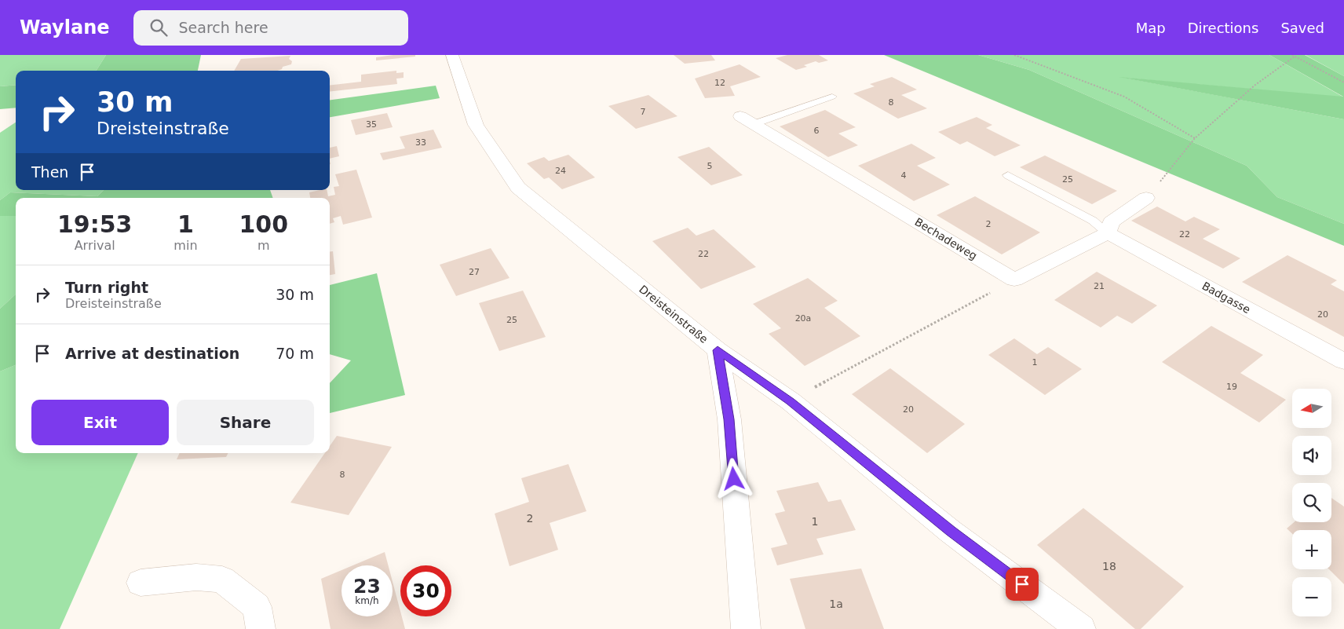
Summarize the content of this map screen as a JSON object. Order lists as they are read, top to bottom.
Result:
{
  "streets": {
    "street": ["Bechadeweg", "Badgasse", "Dreisteinstraße"]
  },
  "crossings": [
    ["Bechadeweg", "Badgasse"]
  ],
  "house_numbers": [
    "12",
    "8",
    "7",
    "35",
    "6",
    "33",
    "5",
    "24",
    "4",
    "25",
    "2",
    "22",
    "22",
    "27",
    "21",
    "20",
    "20a",
    "25",
    "1",
    "19",
    "20",
    "8",
    "2",
    "1",
    "18",
    "1a"
  ],
  "north": "left",
  "page": {
    "header": "Waylane",
    "search": "Search here",
    "nav": ["Map", "Directions", "Saved"],
    "turn": ["30 m", "Dreisteinstraße"],
    "then": "Then",
    "eta": [
      "19:53",
      "Arrival",
      "1",
      "min",
      "100",
      "m"
    ],
    "list": [
      {
        "name": "Turn right",
        "note": "Dreisteinstraße",
        "value": "30 m"
      },
      {
        "name": "Arrive at destination",
        "value": "70 m"
      }
    ],
    "map_buttons": ["+", "−"],
    "buttons": ["Exit", "Share"],
    "speed": "23 km/h",
    "limit": "30"
  }
}
